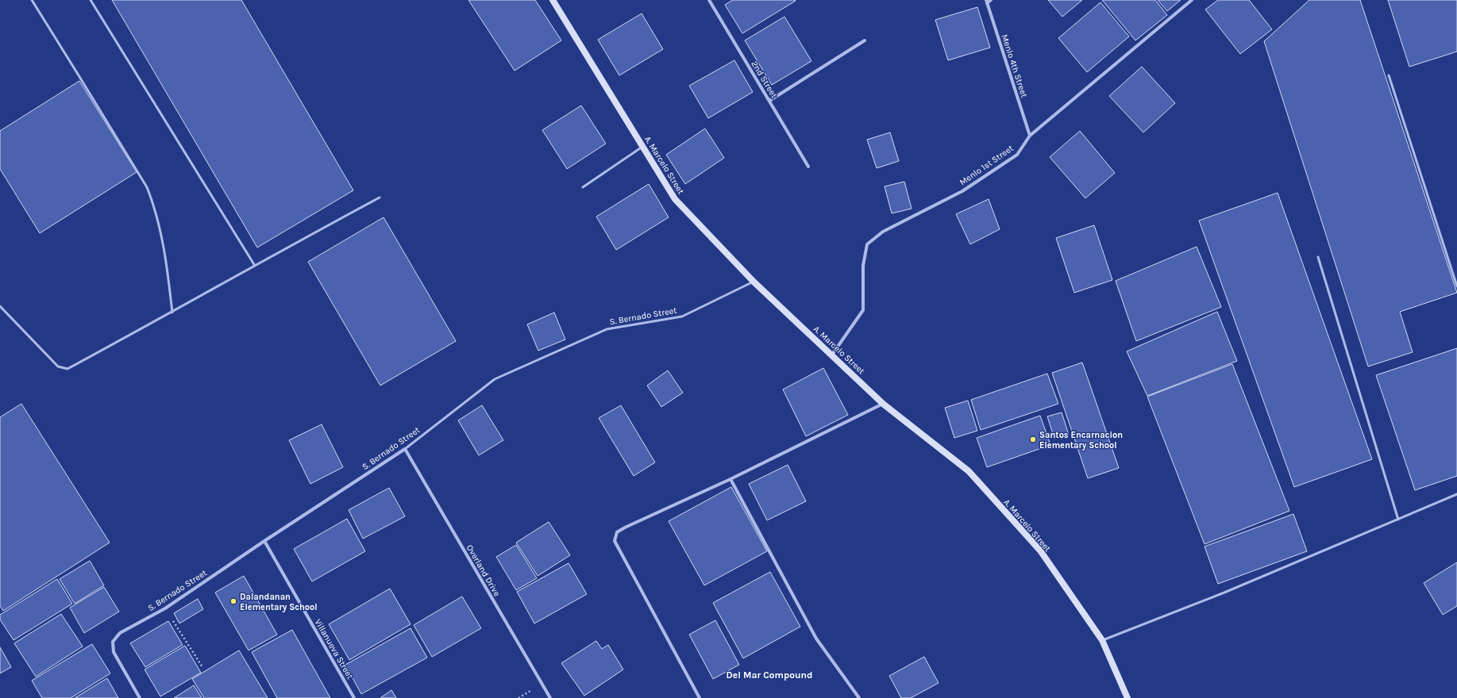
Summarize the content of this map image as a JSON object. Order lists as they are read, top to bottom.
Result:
{
  "streets": {
    "street": [
      "Menlo 4th Street",
      "2nd Street",
      "A. Marcelo Street",
      "Menlo 1st Street",
      "S. Bernado Street",
      "Overland Drive",
      "Villanueva Street"
    ]
  },
  "crossings": [
    ["Menlo 4th Street", "Menlo 1st Street"],
    ["A. Marcelo Street", "Menlo 1st Street"],
    ["A. Marcelo Street", "S. Bernado Street"],
    ["S. Bernado Street", "Overland Drive"],
    ["S. Bernado Street", "Villanueva Street"]
  ],
  "districts": ["Del Mar Compound"],
  "places": ["Santos Encarnacion Elementary School", "Dalandanan Elementary School"]
}
